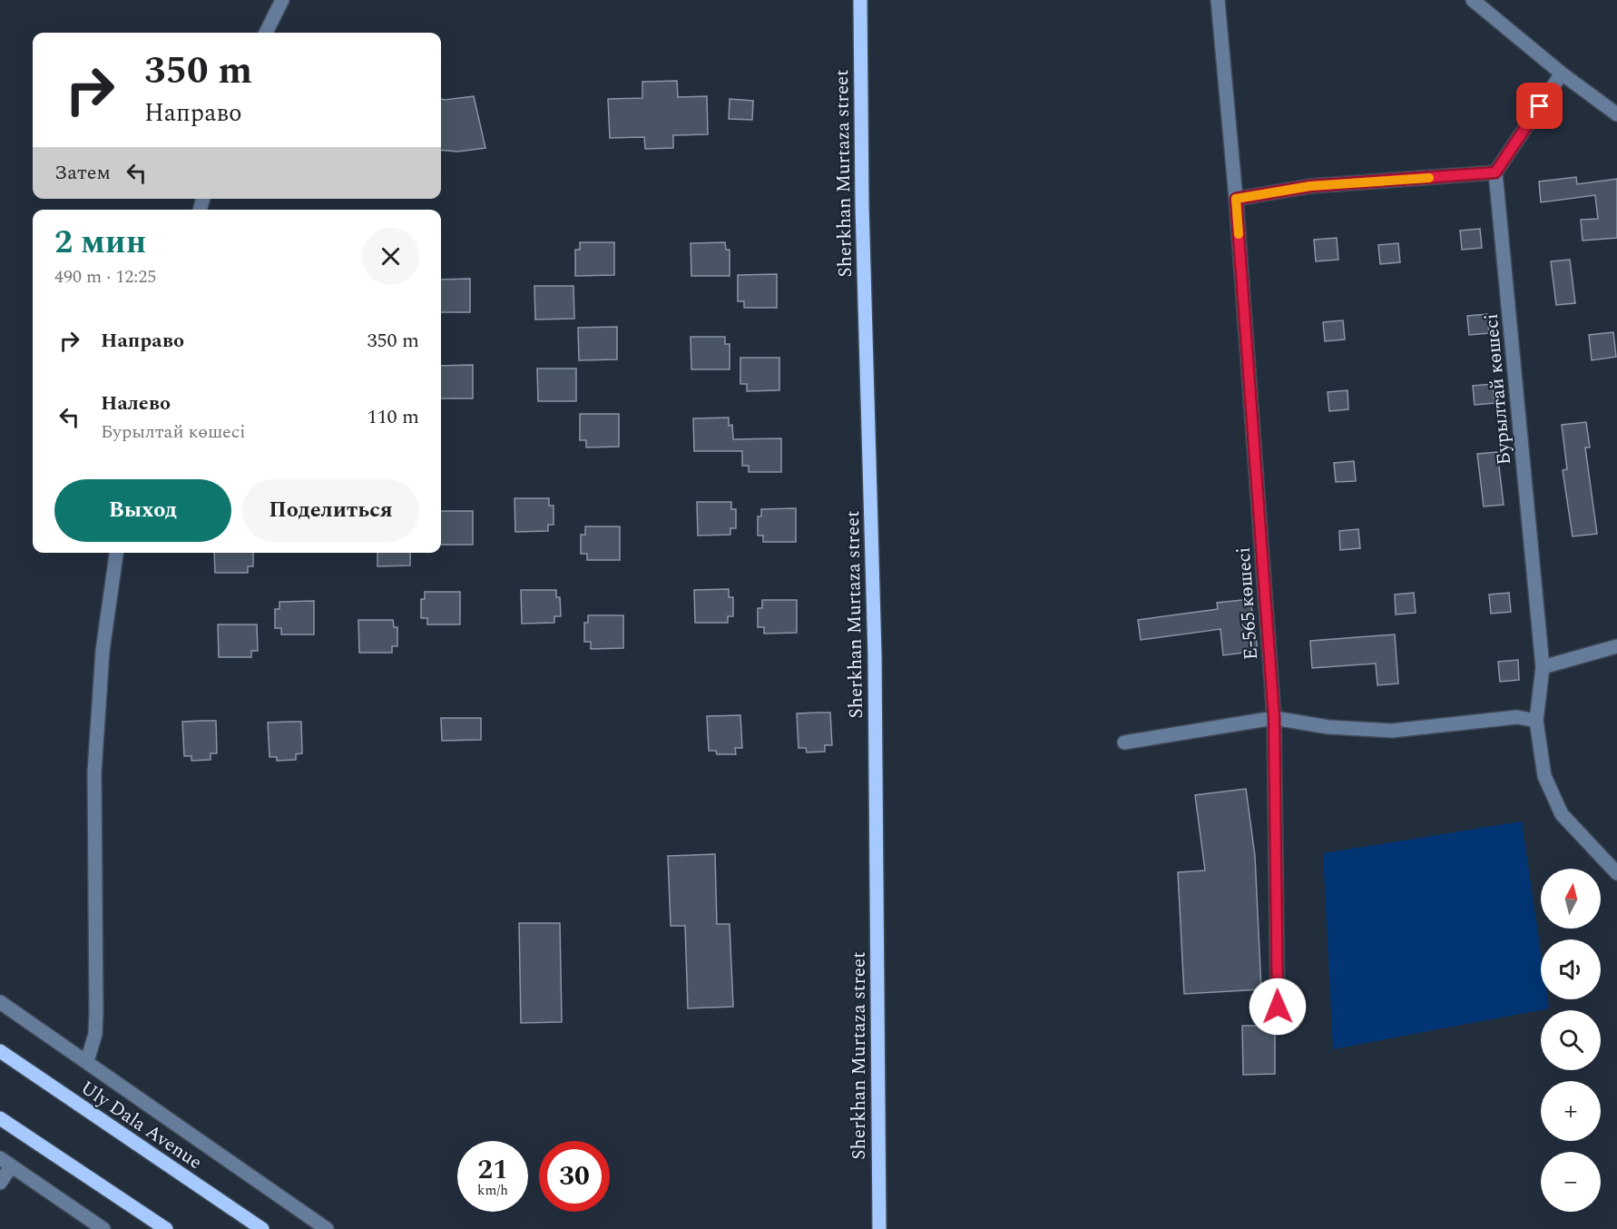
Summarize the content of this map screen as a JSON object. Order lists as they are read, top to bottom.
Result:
{
  "streets": {
    "main road": ["Sherkhan Murtaza street", "Uly Dala Avenue"],
    "street": ["Бурылтай көшесі", "Е-565 көшесі"]
  },
  "north": "top",
  "page": {
    "turn": ["350 m", "Направо"],
    "then": "Затем",
    "heading": ["2 мин", "490 m · 12:25"],
    "list": [
      {
        "name": "Направо",
        "value": "350 m"
      },
      {
        "name": "Налево",
        "note": "Бурылтай көшесі",
        "value": "110 m"
      }
    ],
    "buttons": ["Выход", "Поделиться"],
    "map_buttons": ["+", "−"],
    "speed": "21 km/h",
    "limit": "30"
  }
}
